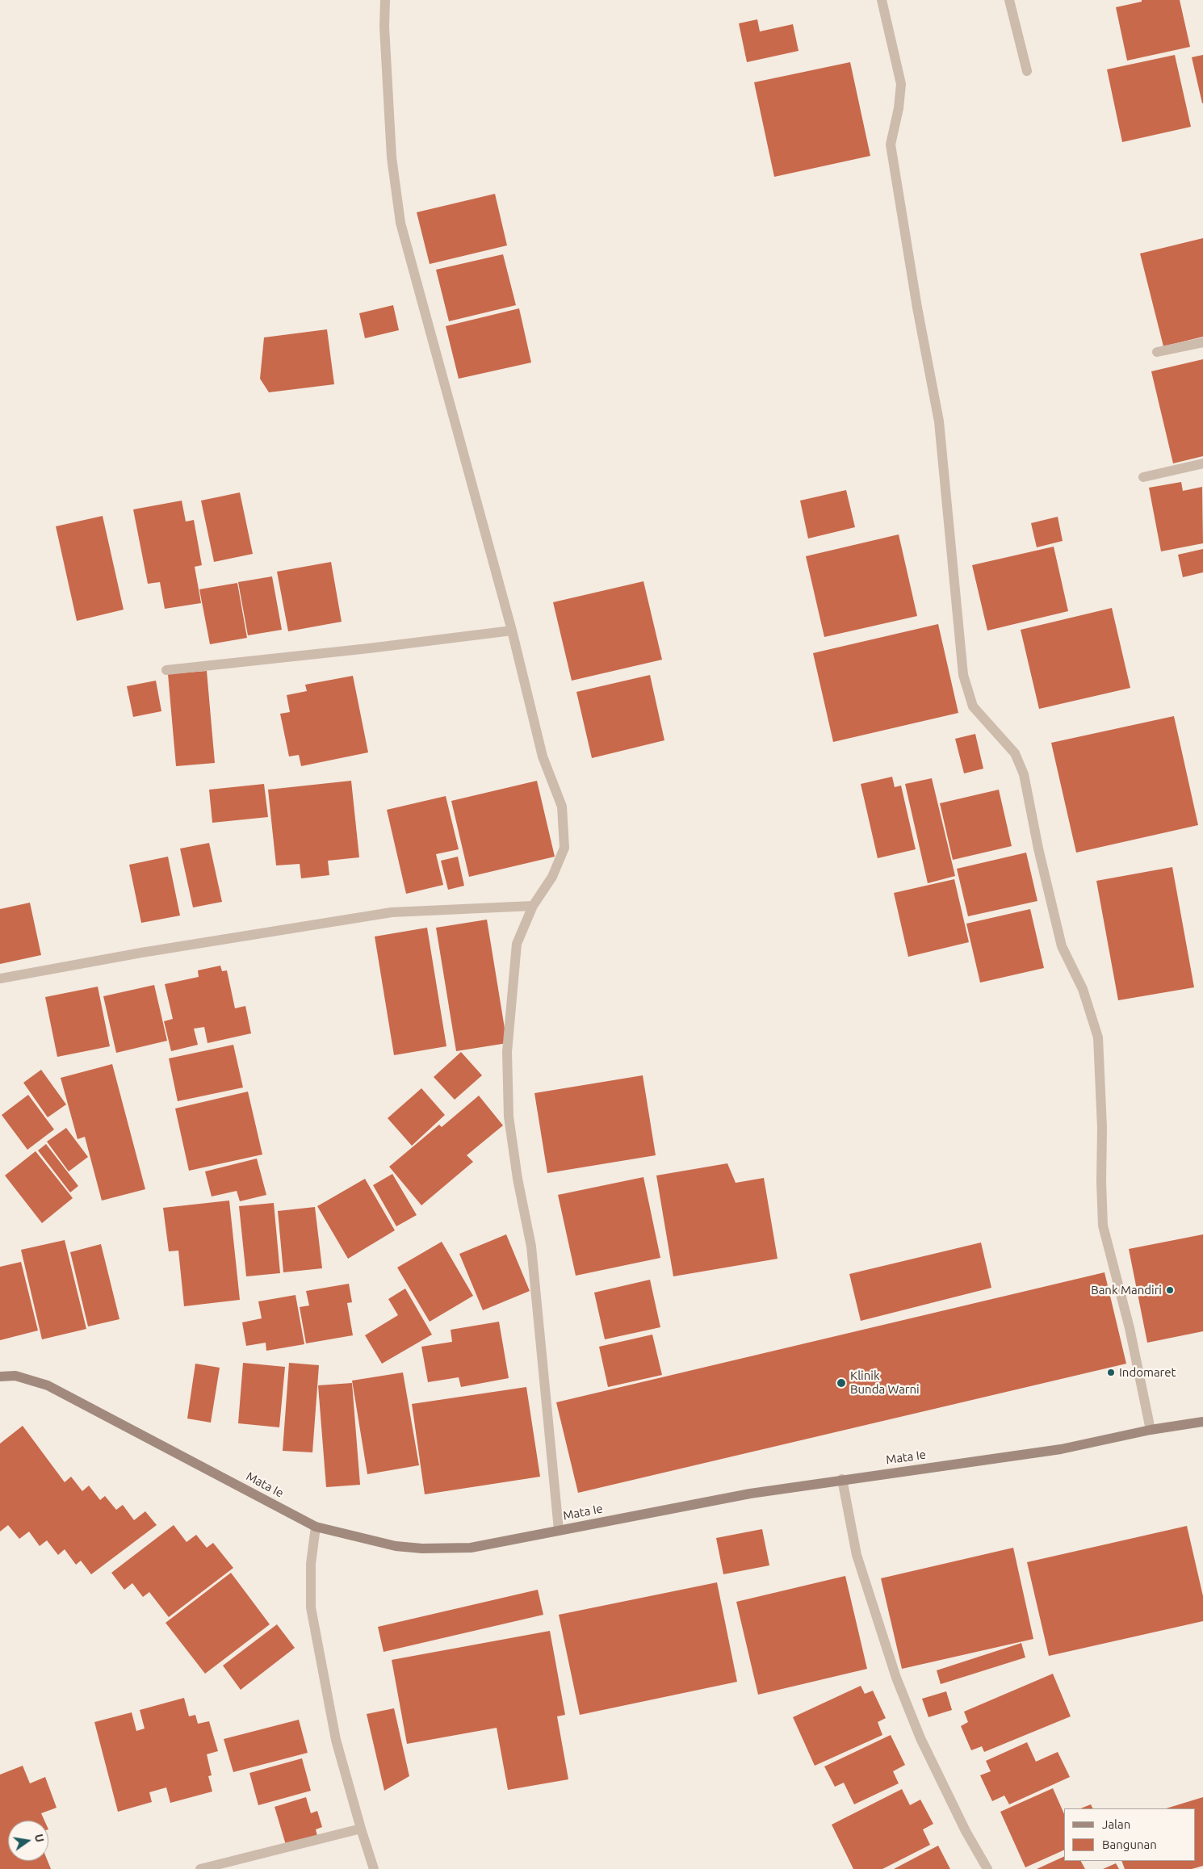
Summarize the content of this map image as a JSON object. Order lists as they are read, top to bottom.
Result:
{
  "streets": {
    "street": ["Mata Ie"]
  },
  "places": ["Bank Mandiri", "Indomaret", "Klinik Bunda Warni"],
  "legend": ["Jalan", "Bangunan"],
  "north": "right"
}
